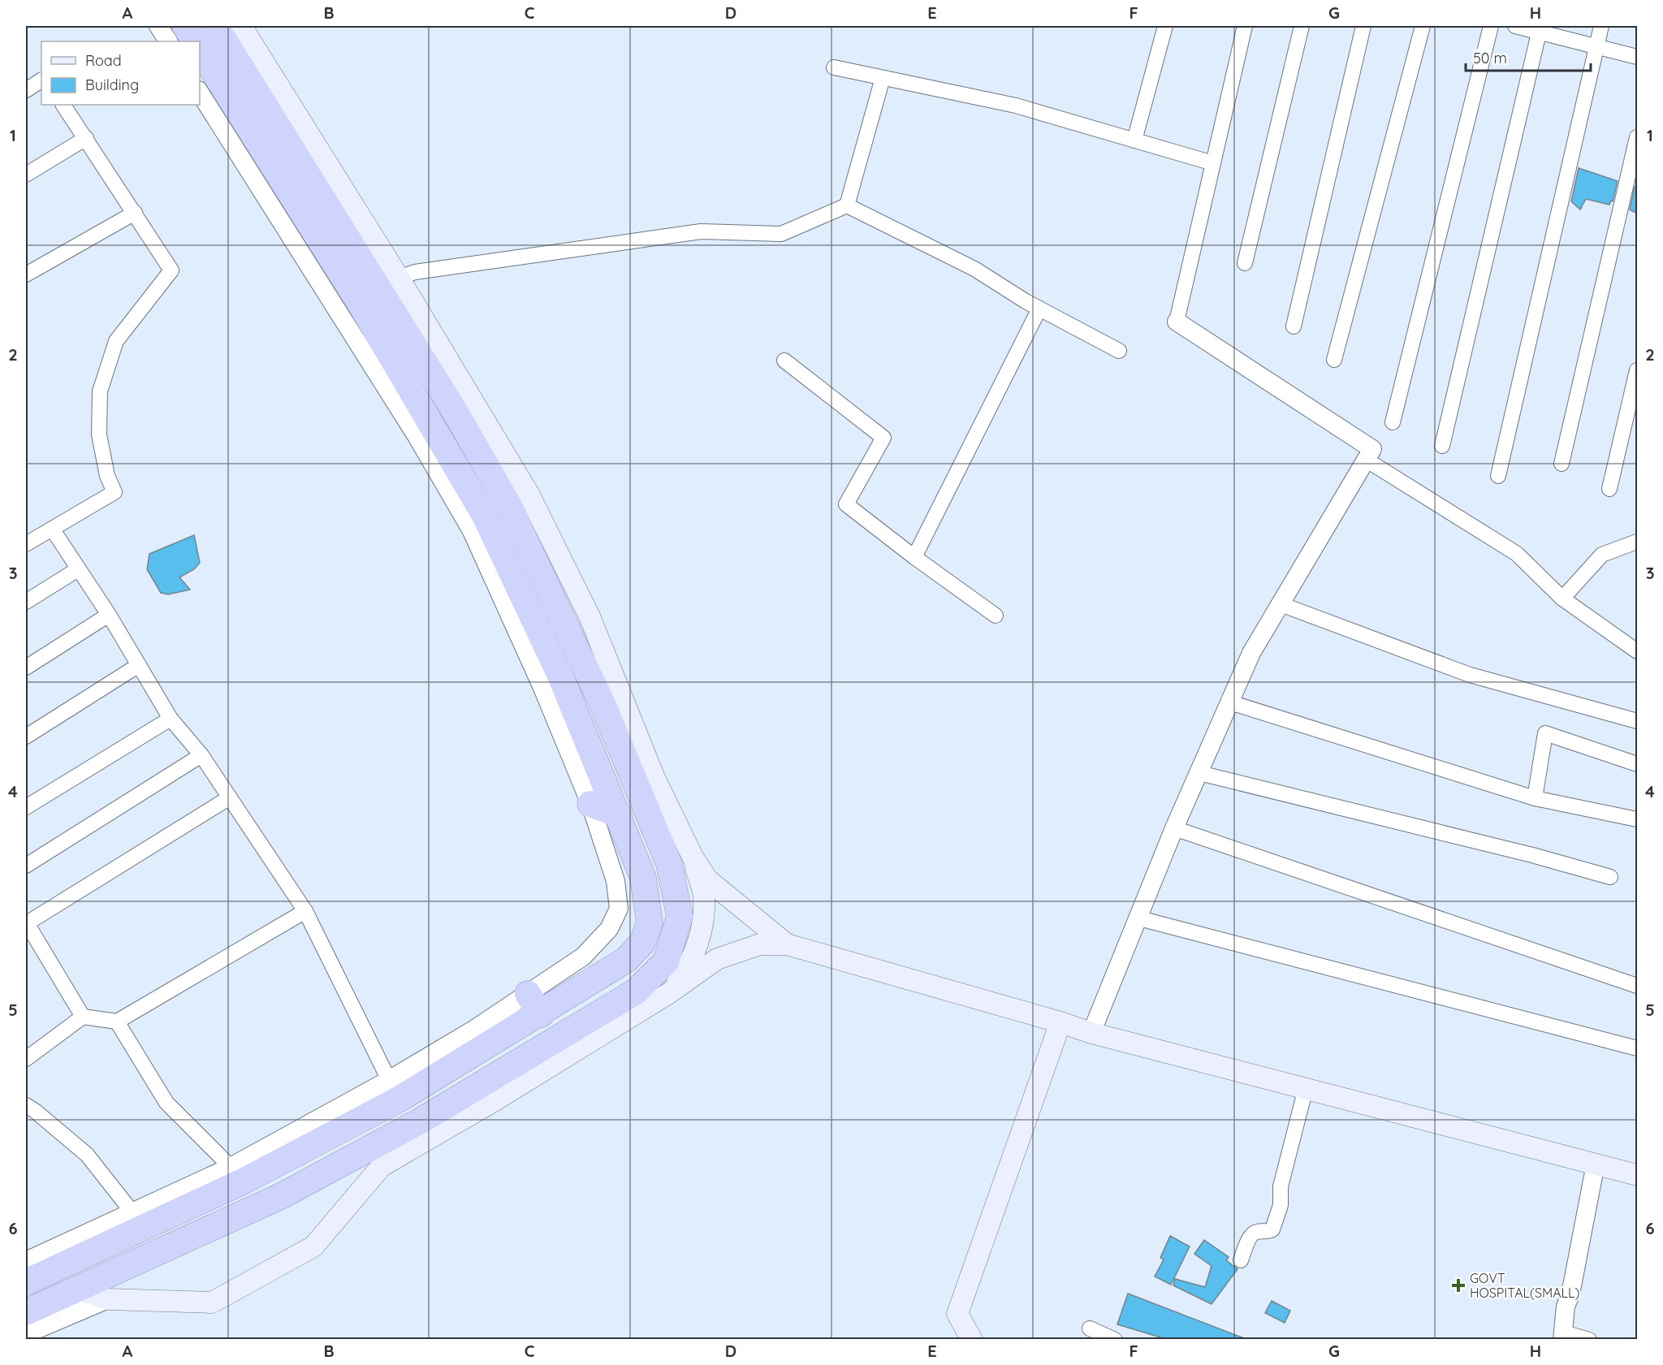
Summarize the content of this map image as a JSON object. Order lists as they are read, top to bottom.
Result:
{
  "places": {
    "health": ["GOVT HOSPITAL(SMALL)"]
  },
  "legend": ["Road", "Building"],
  "scale_bar": "50 m",
  "grid": {
    "columns": [
      "A",
      "B",
      "C",
      "D",
      "E",
      "F",
      "G",
      "H"
    ],
    "rows": [
      "1",
      "2",
      "3",
      "4",
      "5",
      "6"
    ]
  }
}
